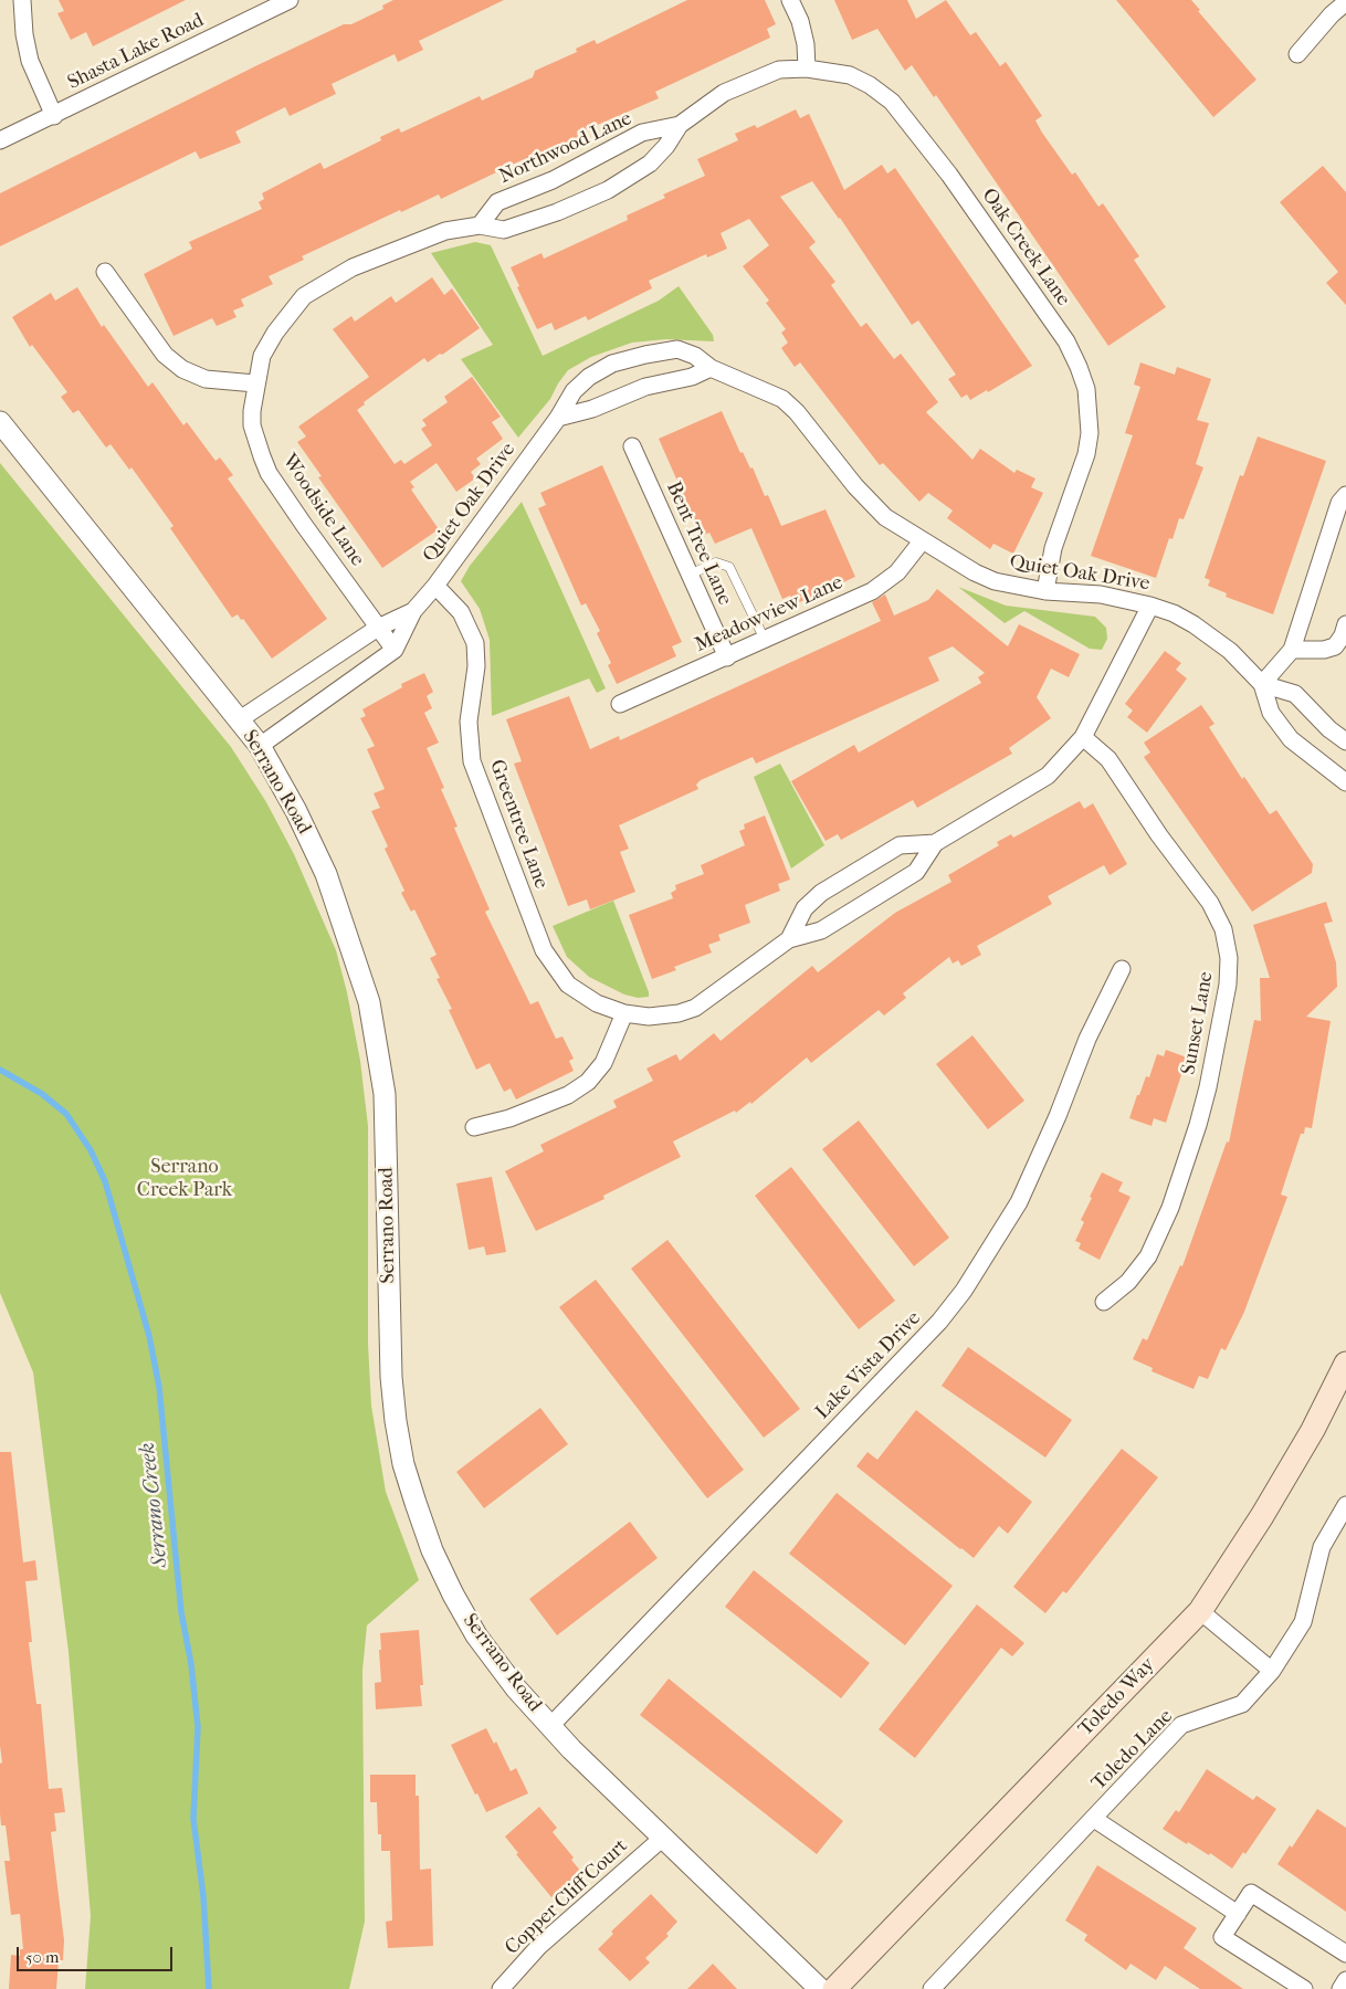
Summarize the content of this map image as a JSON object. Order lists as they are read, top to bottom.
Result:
{
  "streets": {
    "main road": ["Toledo Way"],
    "street": [
      "Shasta Lake Road",
      "Northwood Lane",
      "Oak Creek Lane",
      "Quiet Oak Drive",
      "Woodside Lane",
      "Bent Tree Lane",
      "Meadowview Lane",
      "Serrano Road",
      "Greentree Lane",
      "Sunset Lane",
      "Lake Vista Drive",
      "Toledo Lane",
      "Copper Cliff Court"
    ]
  },
  "crossings": [
    ["Northwood Lane", "Oak Creek Lane"],
    ["Northwood Lane", "Woodside Lane"],
    ["Oak Creek Lane", "Quiet Oak Drive"],
    ["Quiet Oak Drive", "Woodside Lane"],
    ["Quiet Oak Drive", "Meadowview Lane"],
    ["Quiet Oak Drive", "Serrano Road"],
    ["Quiet Oak Drive", "Greentree Lane"],
    ["Bent Tree Lane", "Meadowview Lane"],
    ["Serrano Road", "Lake Vista Drive"],
    ["Serrano Road", "Copper Cliff Court"]
  ],
  "water": ["Serrano Creek"],
  "parks": ["Serrano Creek Park"],
  "scale_bar": "50 m"
}
